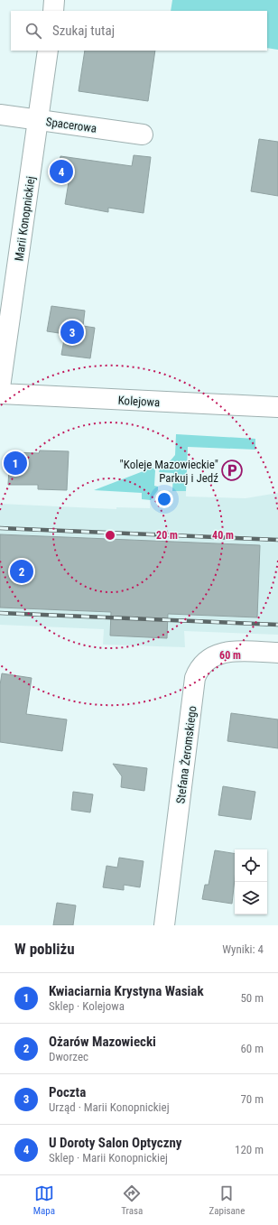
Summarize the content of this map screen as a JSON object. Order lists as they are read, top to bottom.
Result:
{
  "streets": {
    "street": [
      "Spacerowa",
      "Marii Konopnickiej",
      "Kolejowa",
      "Stefana Żeromskiego"
    ]
  },
  "crossings": [
    ["Spacerowa", "Marii Konopnickiej"]
  ],
  "places": {
    "parking": ["\"Koleje Mazowieckie\" Parkuj i Jedź"]
  },
  "page": {
    "search": "Szukaj tutaj",
    "pins": [
      "4",
      "3",
      "1",
      "2"
    ],
    "heading": ["W pobliżu", "Wyniki: 4"],
    "list": [
      {
        "mark": "1",
        "name": "Kwiaciarnia Krystyna Wasiak",
        "note": "Sklep · Kolejowa",
        "value": "50 m"
      },
      {
        "mark": "2",
        "name": "Ożarów Mazowiecki",
        "note": "Dworzec",
        "value": "60 m"
      },
      {
        "mark": "3",
        "name": "Poczta",
        "note": "Urząd · Marii Konopnickiej",
        "value": "70 m"
      },
      {
        "mark": "4",
        "name": "U Doroty Salon Optyczny",
        "note": "Sklep · Marii Konopnickiej",
        "value": "120 m"
      }
    ],
    "nav": ["Mapa", "Trasa", "Zapisane"]
  },
  "rings": ["20 m", "40 m", "60 m"]
}
